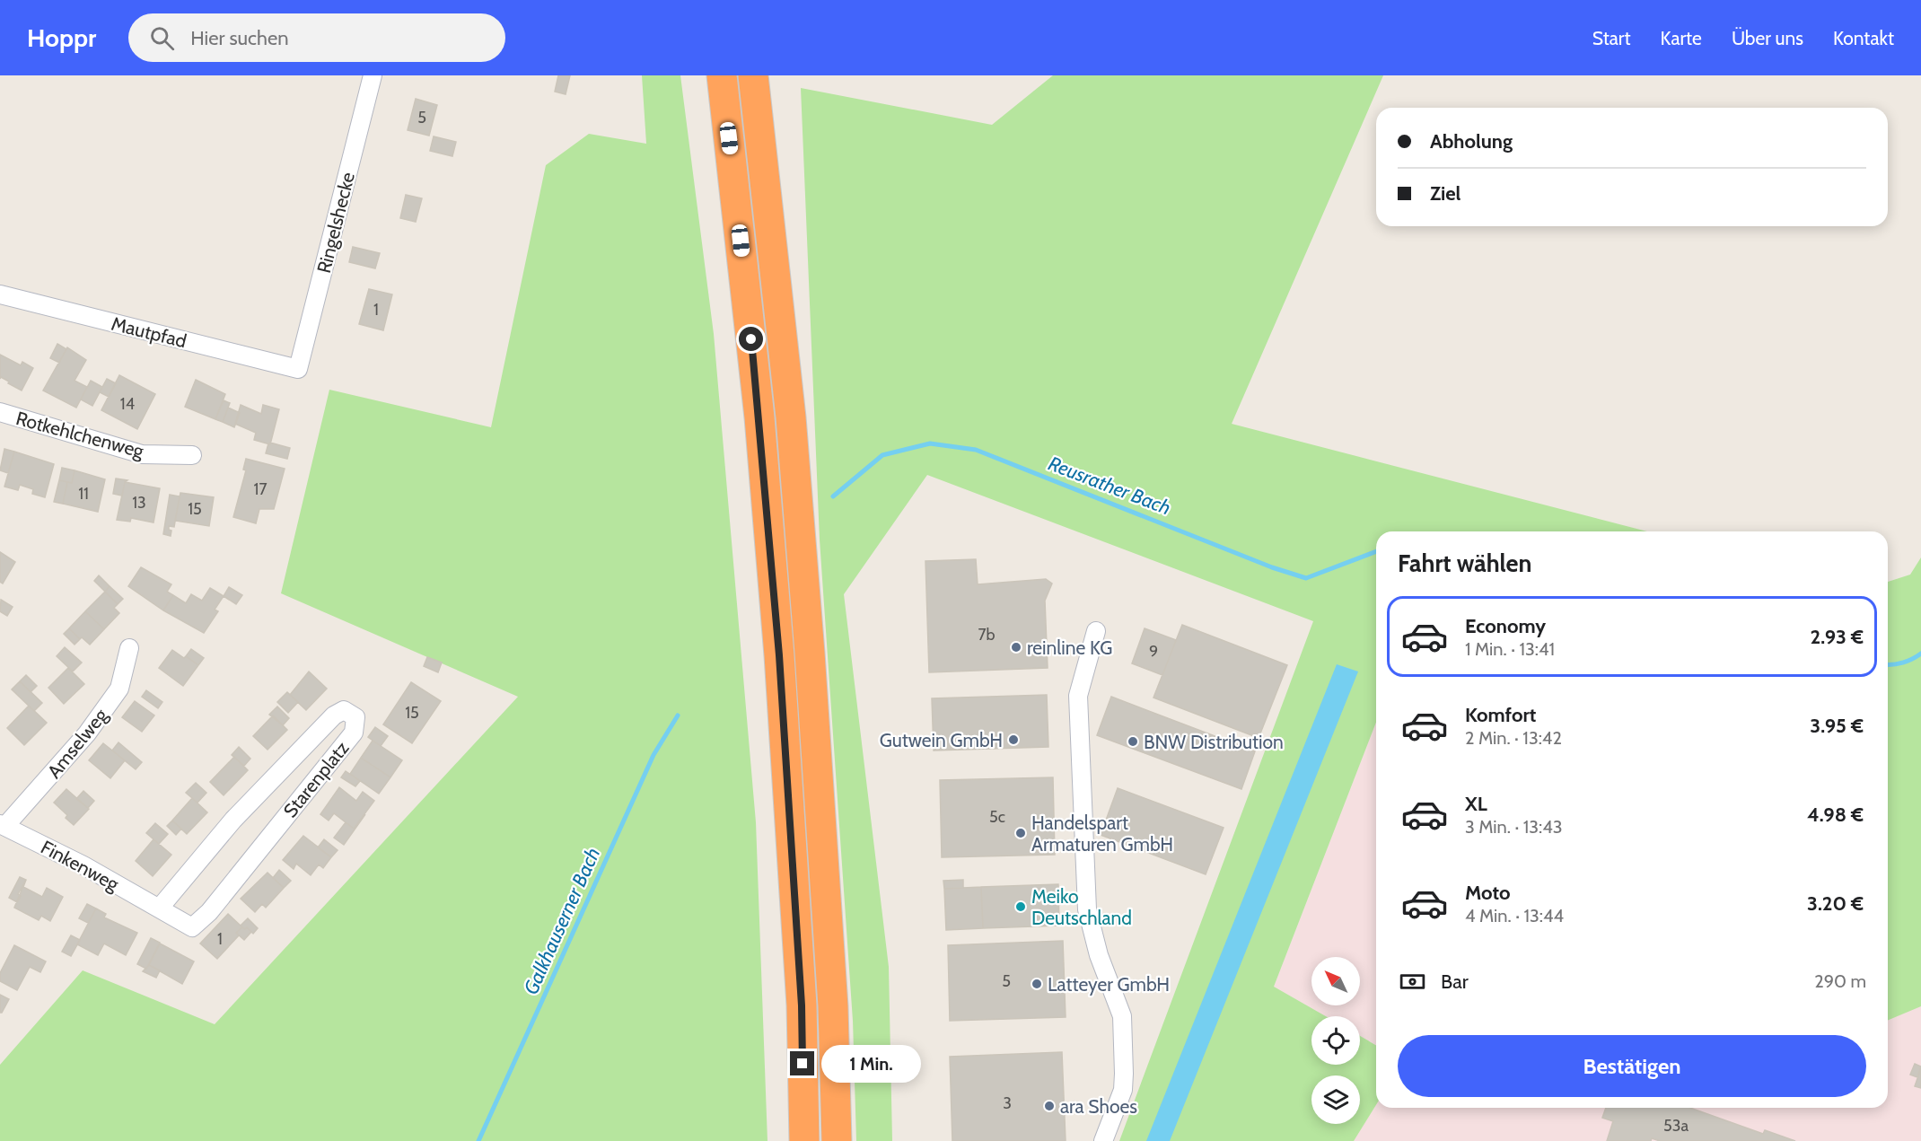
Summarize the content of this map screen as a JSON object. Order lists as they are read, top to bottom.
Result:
{
  "streets": {
    "street": [
      "Ringelshecke",
      "Mautpfad",
      "Rotkehlchenweg",
      "Amselweg",
      "Starenplatz",
      "Finkenweg"
    ]
  },
  "crossings": [
    ["Ringelshecke", "Mautpfad"],
    ["Amselweg", "Finkenweg"],
    ["Starenplatz", "Finkenweg"]
  ],
  "water": ["Reusrather Bach", "Galkhauserner Bach"],
  "places": [
    "reinline KG",
    "Gutwein GmbH",
    "BNW Distribution",
    "Handelspart Armaturen GmbH",
    "Meiko Deutschland",
    "Latteyer GmbH",
    "ara Shoes"
  ],
  "house_numbers": [
    "5",
    "1",
    "14",
    "17",
    "11",
    "13",
    "15",
    "7b",
    "9",
    "15",
    "5c",
    "1",
    "5",
    "3",
    "53a"
  ],
  "north": "top left",
  "page": {
    "header": "Hoppr",
    "search": "Hier suchen",
    "nav": [
      "Start",
      "Karte",
      "Über uns",
      "Kontakt"
    ],
    "banner": ["Abholung", "Ziel"],
    "heading": "Fahrt wählen",
    "list": [
      {
        "name": "Economy",
        "note": "1 Min. · 13:41",
        "value": "2.93 €"
      },
      {
        "name": "Komfort",
        "note": "2 Min. · 13:42",
        "value": "3.95 €"
      },
      {
        "name": "XL",
        "note": "3 Min. · 13:43",
        "value": "4.98 €"
      },
      {
        "name": "Moto",
        "note": "4 Min. · 13:44",
        "value": "3.20 €"
      }
    ],
    "pay": ["Bar", "290 m"],
    "buttons": "Bestätigen",
    "bubble": "1 Min."
  }
}
